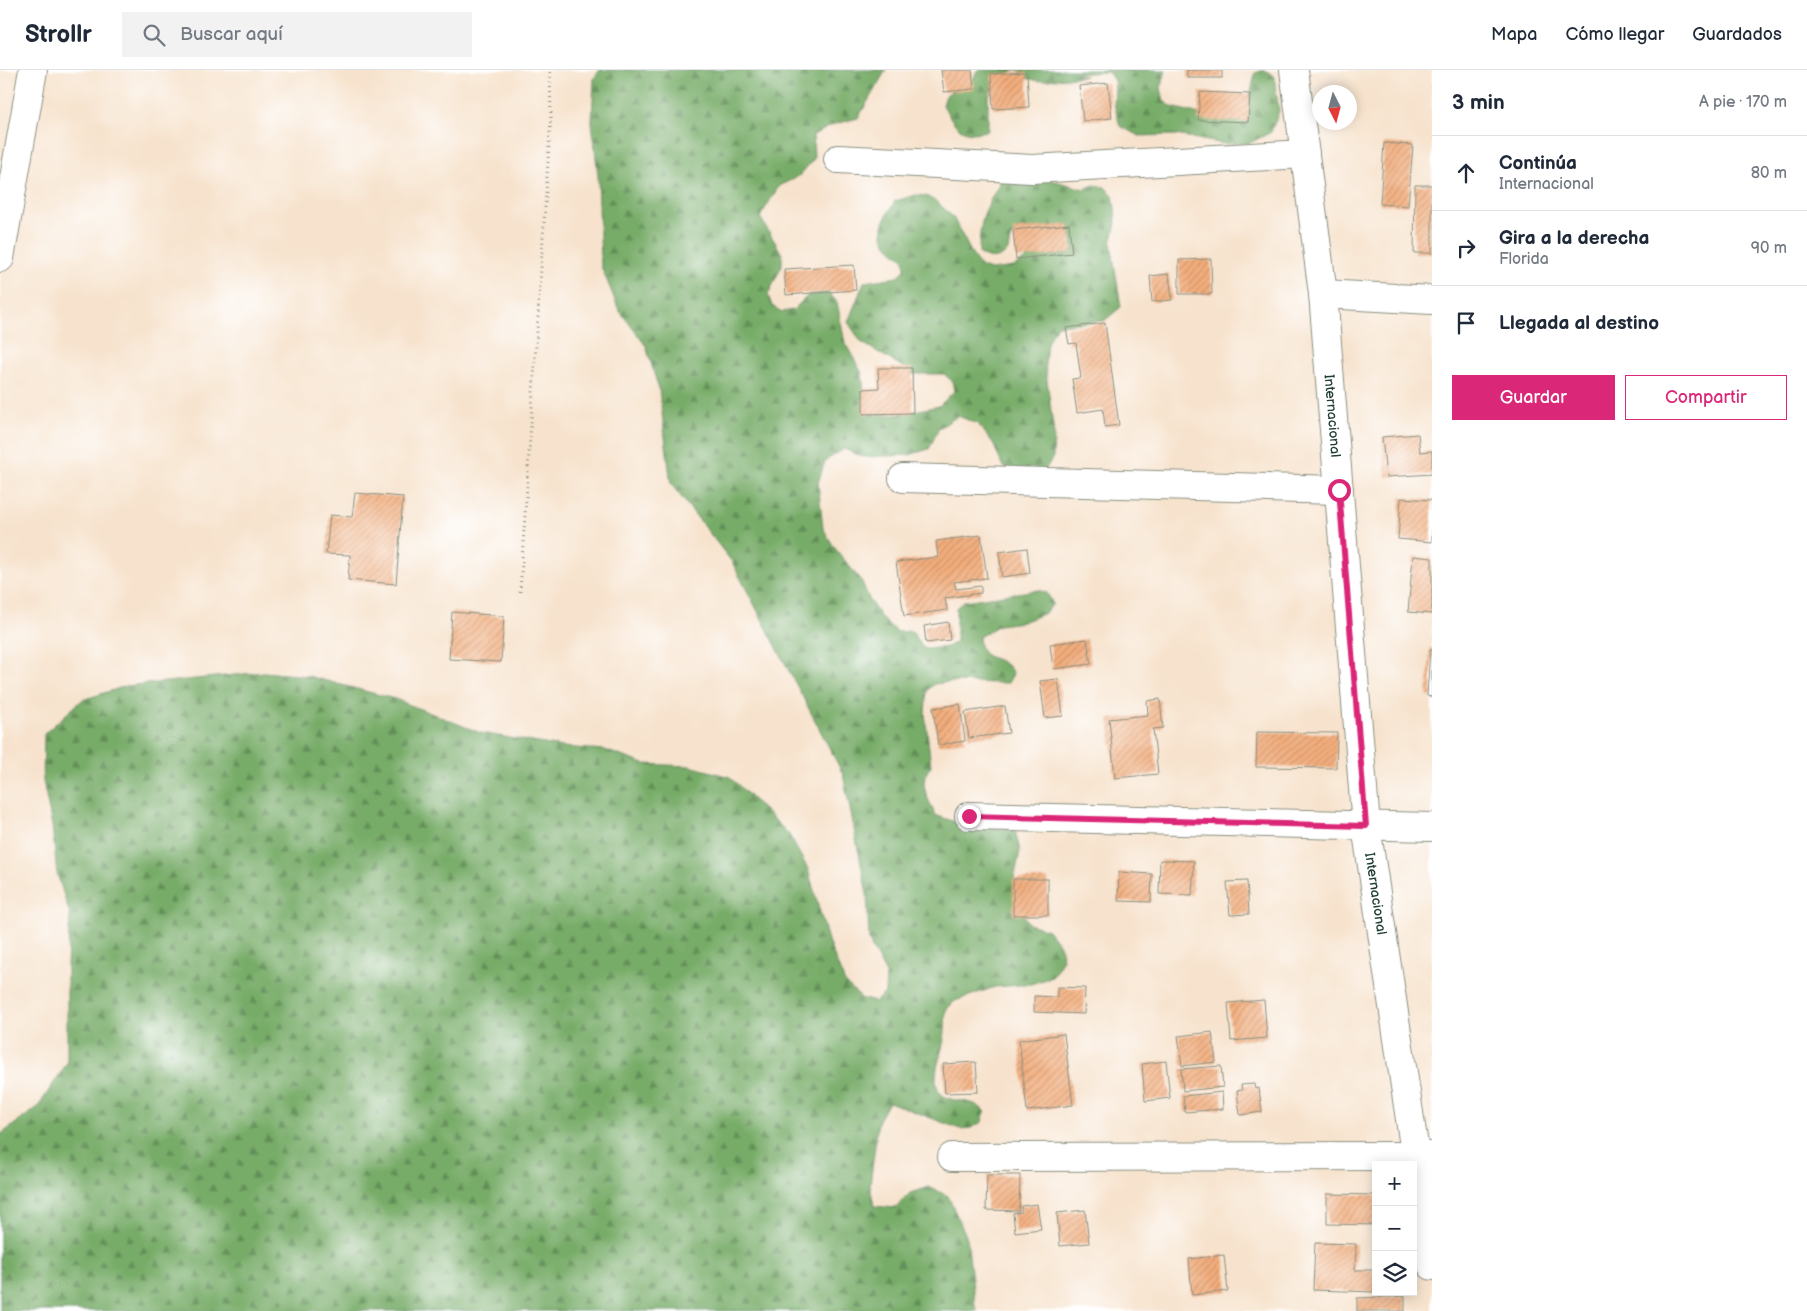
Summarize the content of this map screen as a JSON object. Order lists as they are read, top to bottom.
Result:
{
  "streets": {
    "street": ["Internacional"]
  },
  "north": "bottom",
  "page": {
    "header": "Strollr",
    "search": "Buscar aquí",
    "nav": ["Mapa", "Cómo llegar", "Guardados"],
    "heading": ["3 min", "A pie · 170 m"],
    "list": [
      ["Continúa", "Internacional", "80 m"],
      ["Gira a la derecha", "Florida", "90 m"],
      "Llegada al destino"
    ],
    "buttons": ["Guardar", "Compartir"],
    "map_buttons": ["+", "−"]
  }
}
